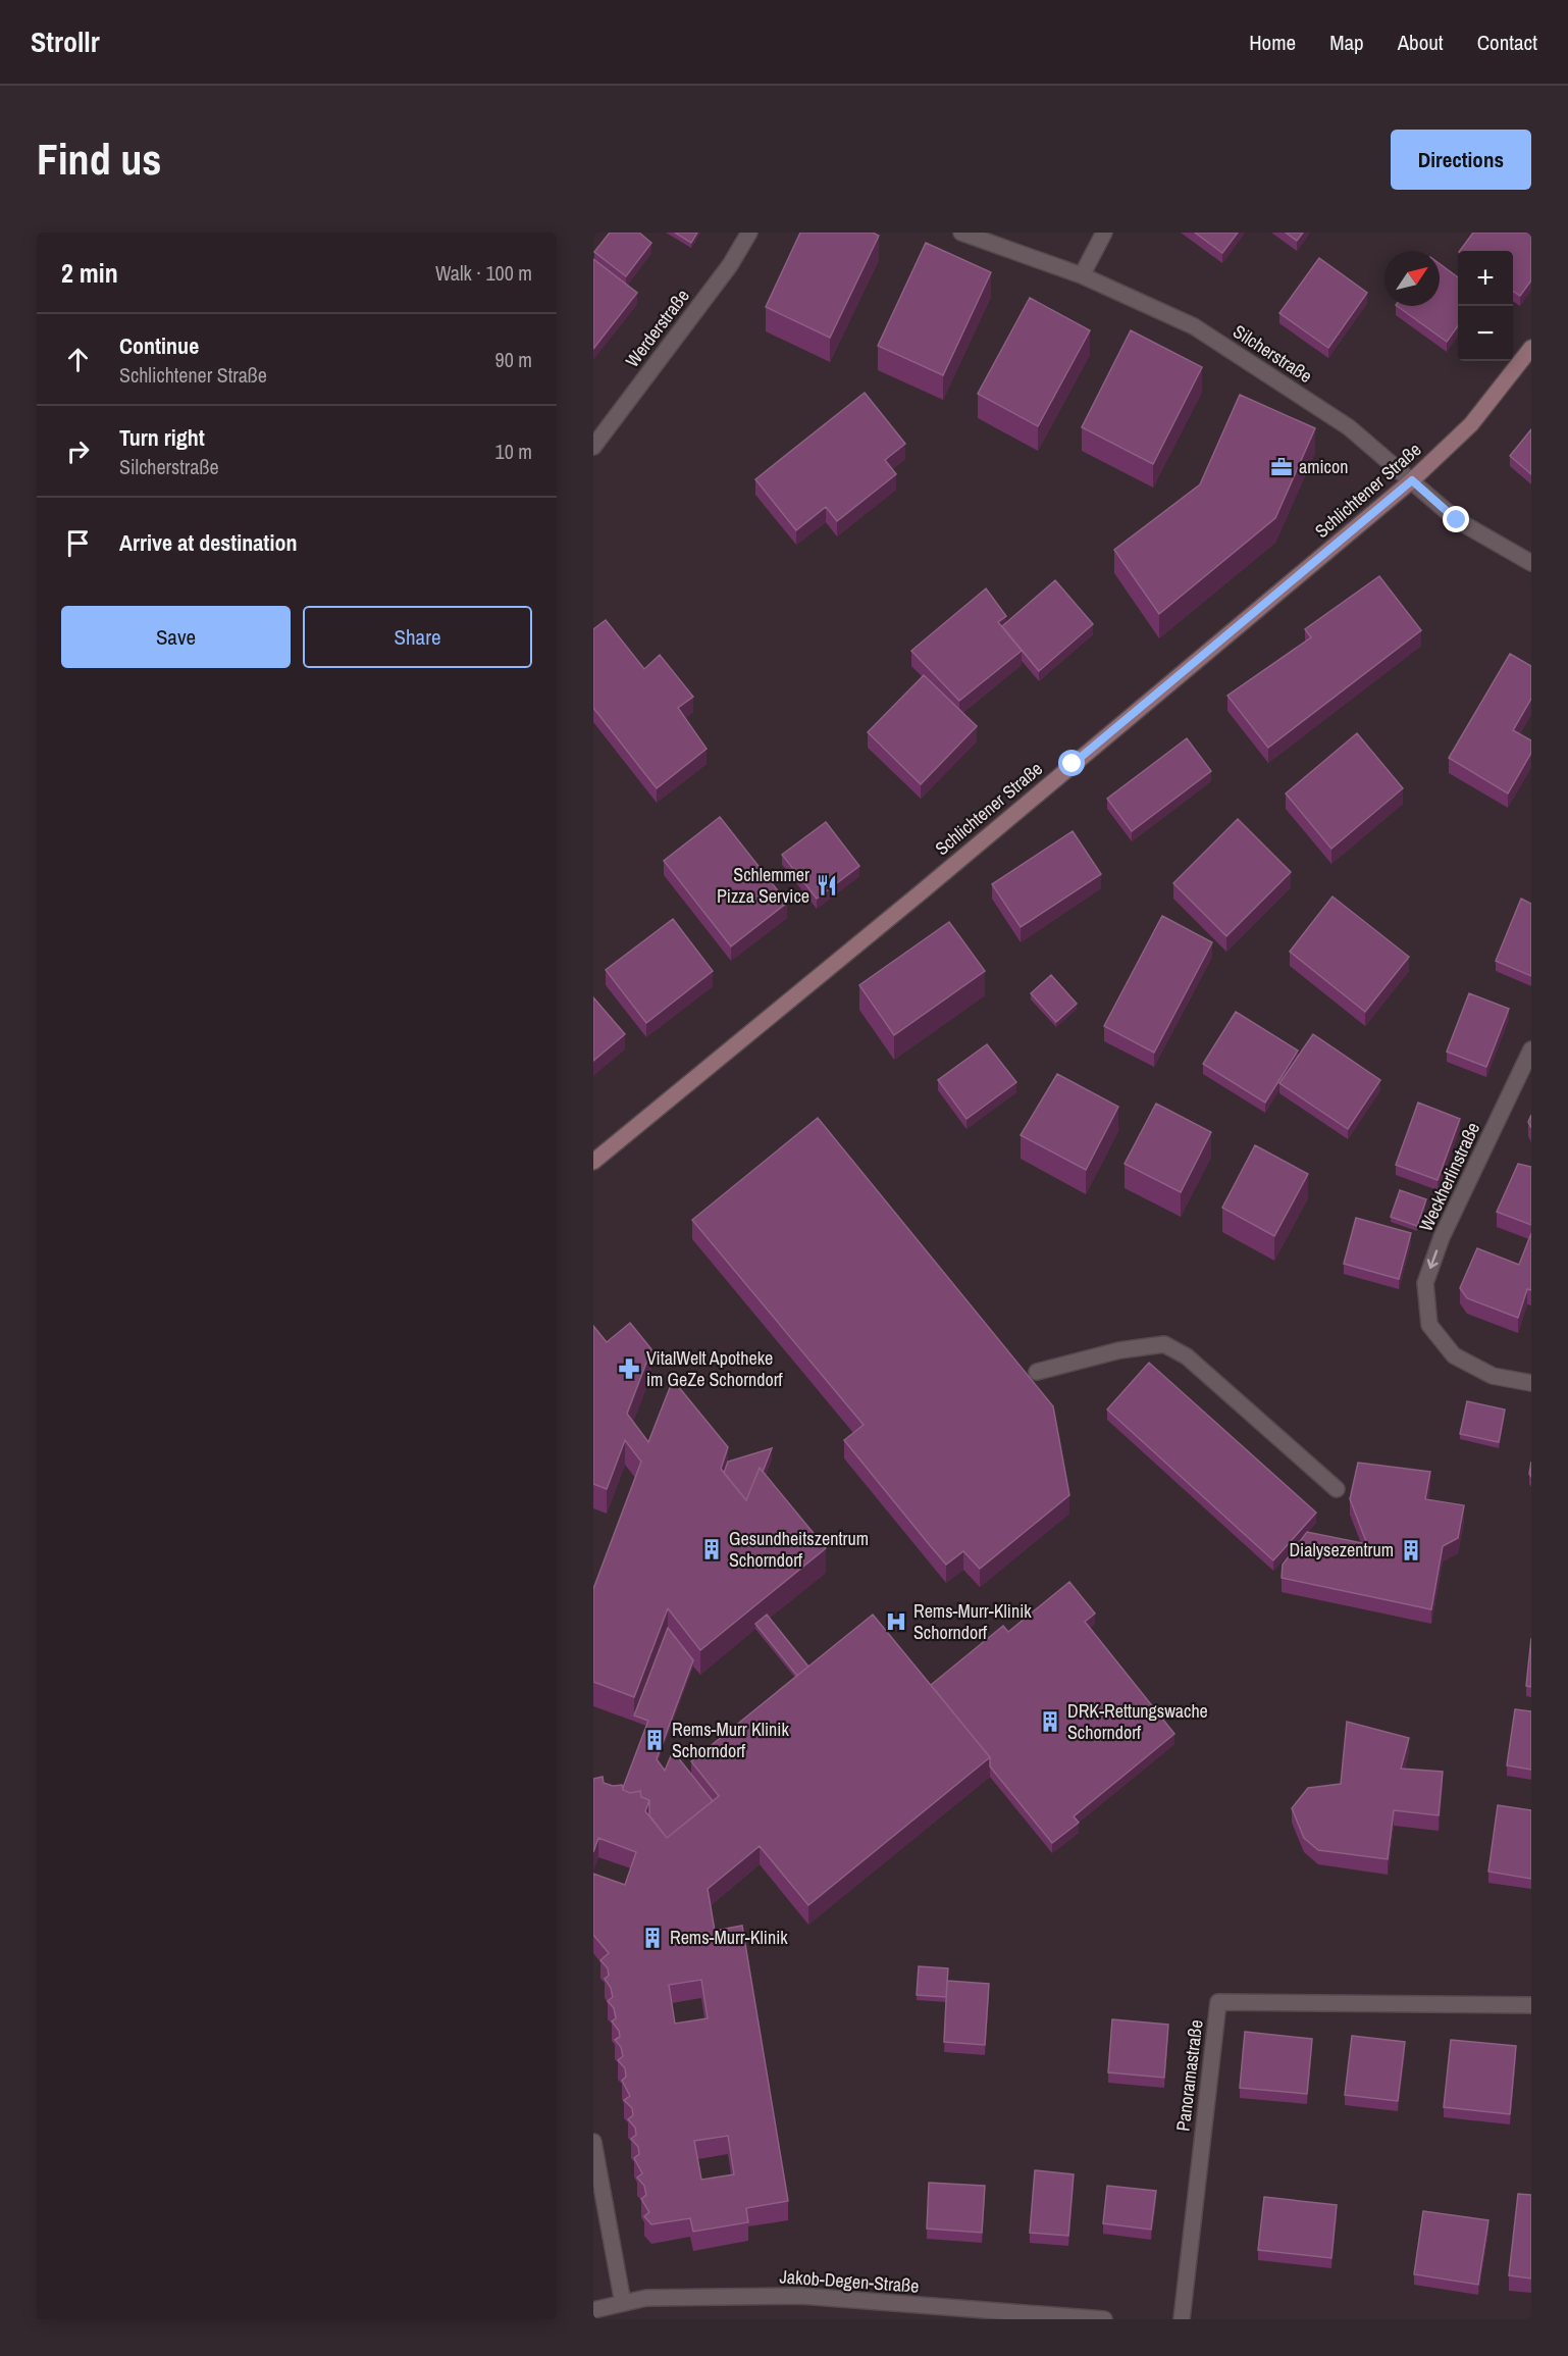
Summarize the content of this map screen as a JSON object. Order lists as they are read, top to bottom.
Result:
{
  "streets": {
    "main road": ["Schlichtener Straße"],
    "street": [
      "Werderstraße",
      "Silcherstraße",
      "Weckherlinstraße",
      "Panoramastraße",
      "Jakob-Degen-Straße"
    ]
  },
  "crossings": [
    ["Silcherstraße", "Schlichtener Straße"]
  ],
  "places": {
    "office": ["amicon"],
    "restaurant": ["Schlemmer Pizza Service"],
    "pharmacy": ["VitalWelt Apotheke im GeZe Schorndorf"],
    "building": [
      "Gesundheitszentrum Schorndorf",
      "Dialysezentrum",
      "DRK-Rettungswache Schorndorf",
      "Rems-Murr Klinik Schorndorf",
      "Rems-Murr-Klinik"
    ],
    "hospital": ["Rems-Murr-Klinik Schorndorf"]
  },
  "north": "top right",
  "page": {
    "header": "Strollr",
    "nav": [
      "Home",
      "Map",
      "About",
      "Contact"
    ],
    "buttons": [
      "Directions",
      ["Save", "Share"]
    ],
    "title": "Find us",
    "heading": ["2 min", "Walk · 100 m"],
    "map_buttons": ["+", "−"],
    "list": [
      ["Continue", "Schlichtener Straße", "90 m"],
      ["Turn right", "Silcherstraße", "10 m"],
      "Arrive at destination"
    ]
  }
}
